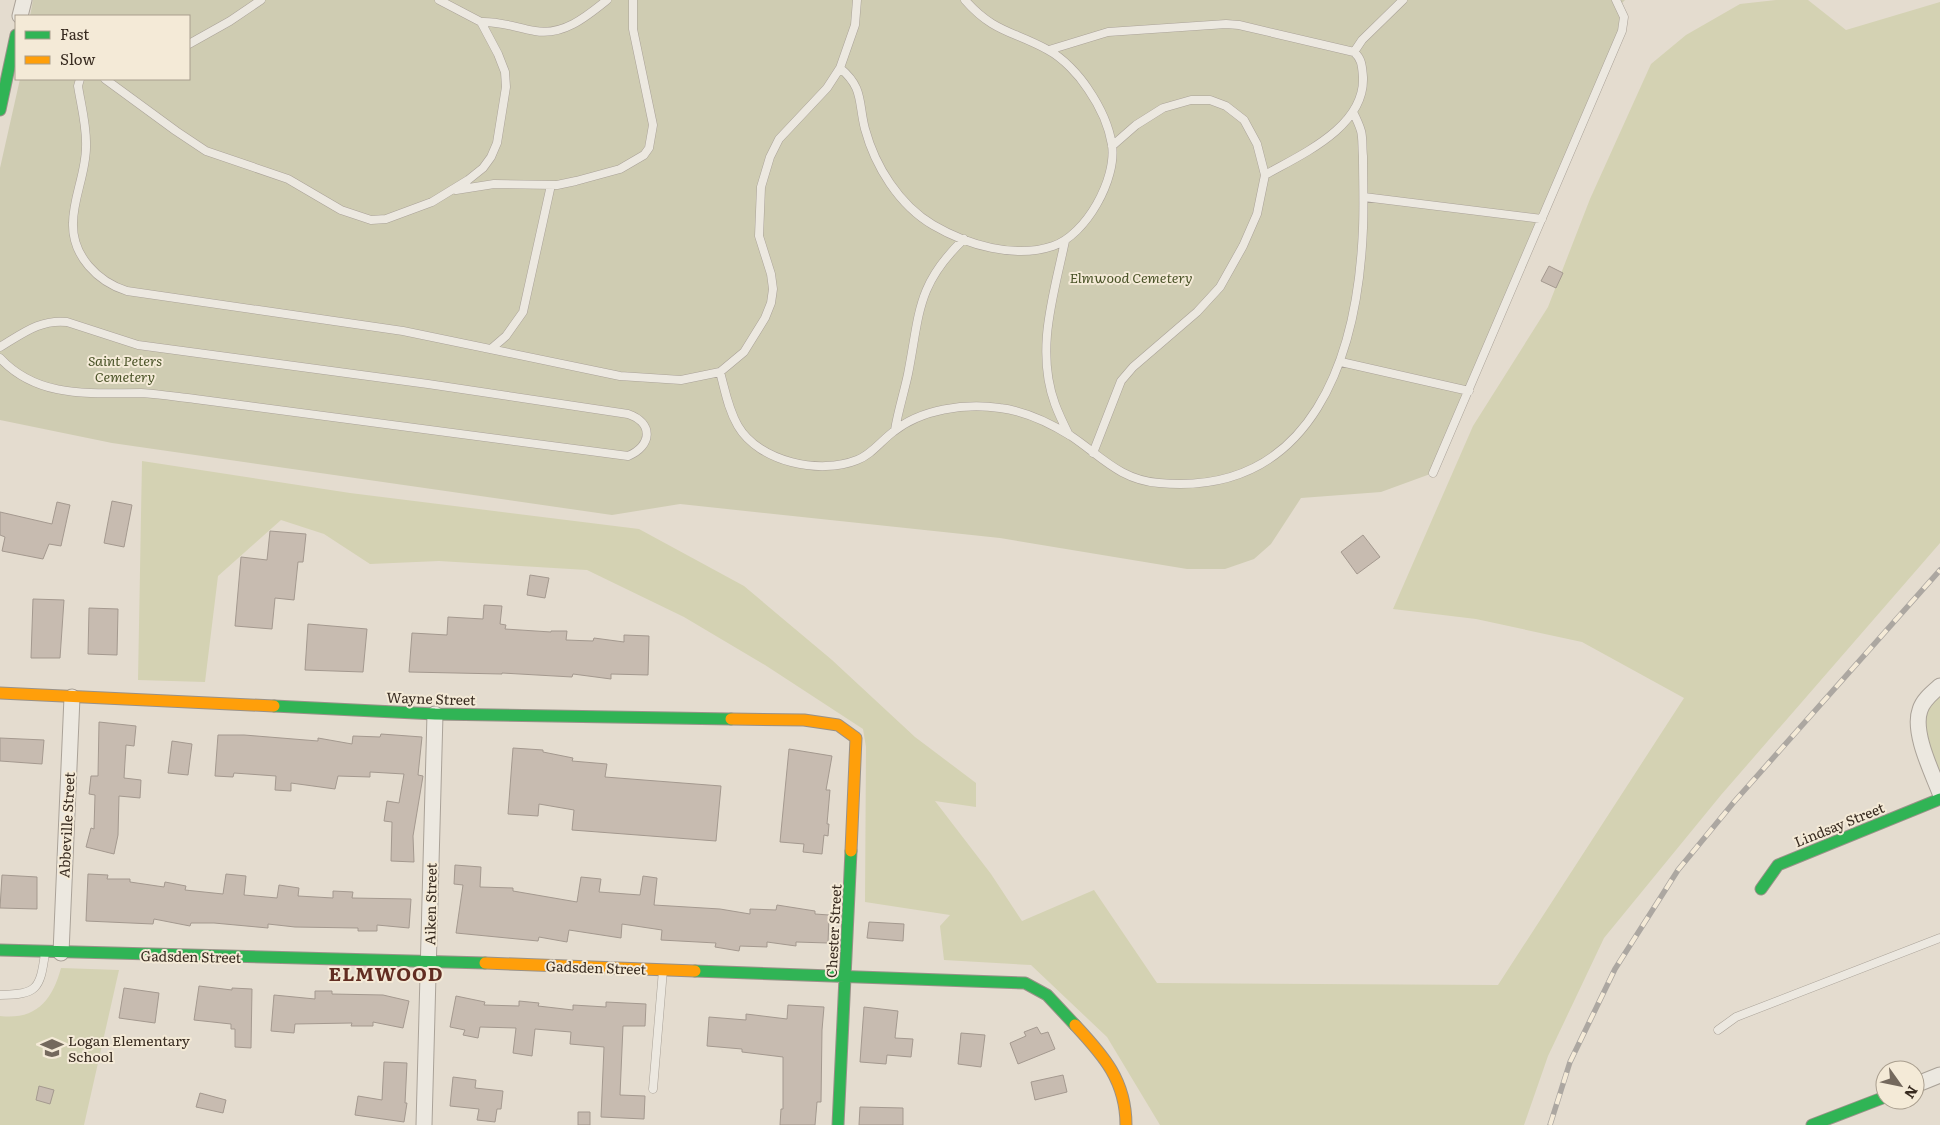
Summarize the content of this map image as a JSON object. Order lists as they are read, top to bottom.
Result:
{
  "streets": {
    "street": [
      "Wayne Street",
      "Lindsay Street",
      "Abbeville Street",
      "Aiken Street",
      "Chester Street",
      "Gadsden Street"
    ]
  },
  "crossings": [
    ["Wayne Street", "Abbeville Street"],
    ["Wayne Street", "Aiken Street"],
    ["Wayne Street", "Chester Street"],
    ["Abbeville Street", "Gadsden Street"],
    ["Aiken Street", "Gadsden Street"],
    ["Chester Street", "Gadsden Street"]
  ],
  "districts": ["ELMWOOD"],
  "parks": ["Elmwood Cemetery", "Saint Peters Cemetery"],
  "places": {
    "school or university": ["Logan Elementary School"]
  },
  "legend": ["Fast", "Slow"],
  "north": "bottom right"
}
